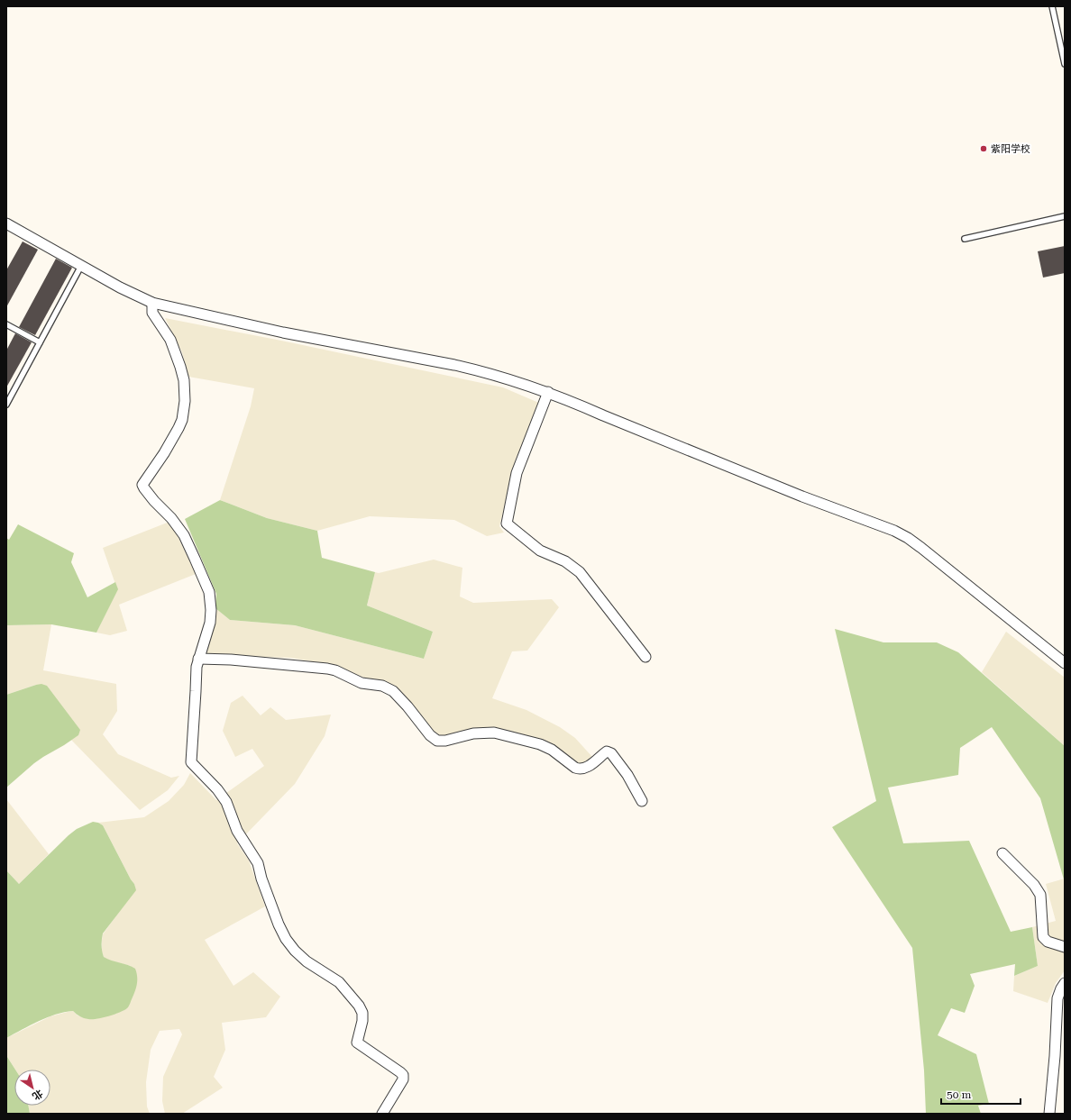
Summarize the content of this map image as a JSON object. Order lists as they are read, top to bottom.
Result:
{
  "places": ["紫阳学校"],
  "scale_bar": "50 m",
  "north": "bottom right"
}
